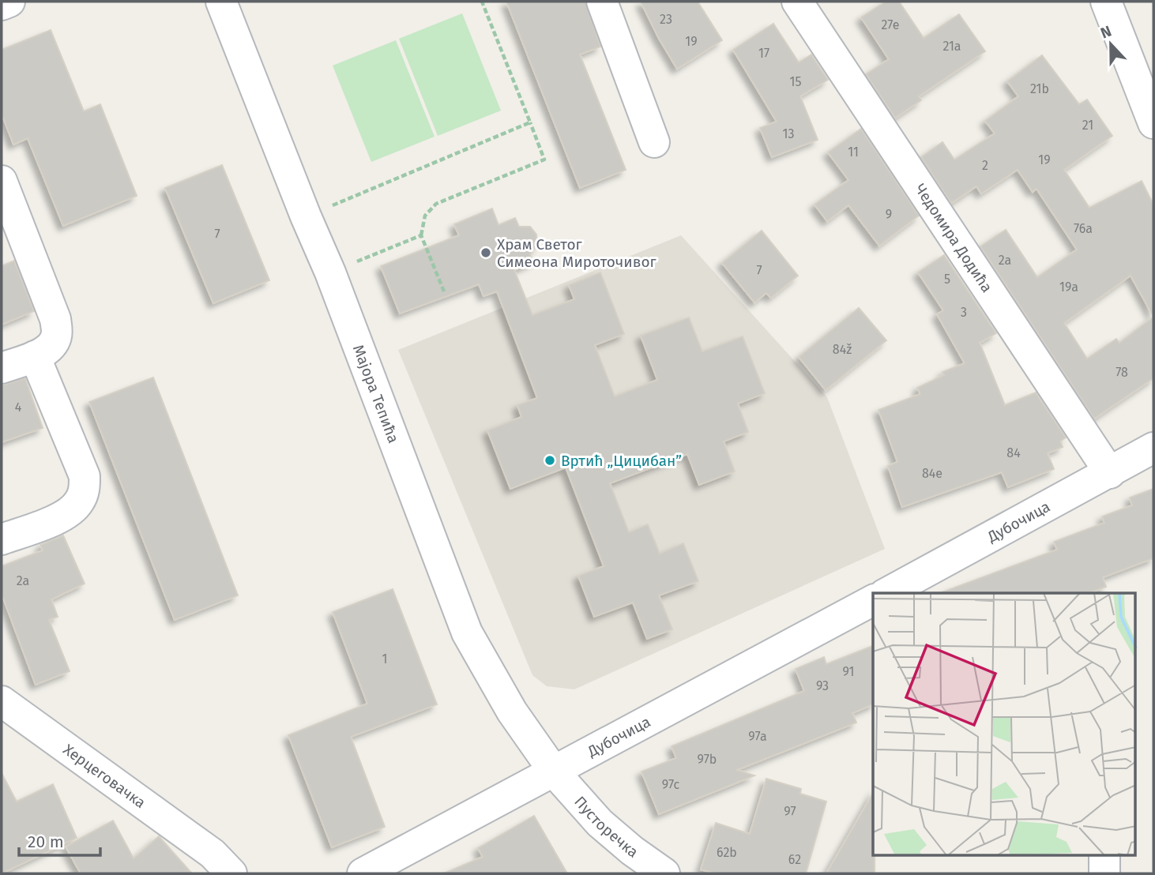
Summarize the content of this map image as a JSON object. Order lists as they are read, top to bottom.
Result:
{
  "streets": {
    "street": [
      "Чедомира Додића",
      "Мајора Тепића",
      "Дубочица",
      "Херцеговачка",
      "Пусторечка"
    ]
  },
  "crossings": [
    ["Чедомира Додића", "Дубочица"],
    ["Мајора Тепића", "Дубочица"],
    ["Мајора Тепића", "Пусторечка"],
    ["Дубочица", "Пусторечка"]
  ],
  "places": ["Храм Светог Симеона Мироточивог", "Вртић „Цицибан”"],
  "house_numbers": [
    "23",
    "27e",
    "19",
    "21a",
    "17",
    "15",
    "21b",
    "21",
    "13",
    "11",
    "19",
    "2",
    "9",
    "76a",
    "7",
    "2a",
    "7",
    "5",
    "19a",
    "3",
    "84ž",
    "78",
    "4",
    "84",
    "84e",
    "2a",
    "1",
    "91",
    "93",
    "97a",
    "97b",
    "97c",
    "97",
    "62b",
    "62"
  ],
  "scale_bar": "20 m",
  "north": "top"
}
